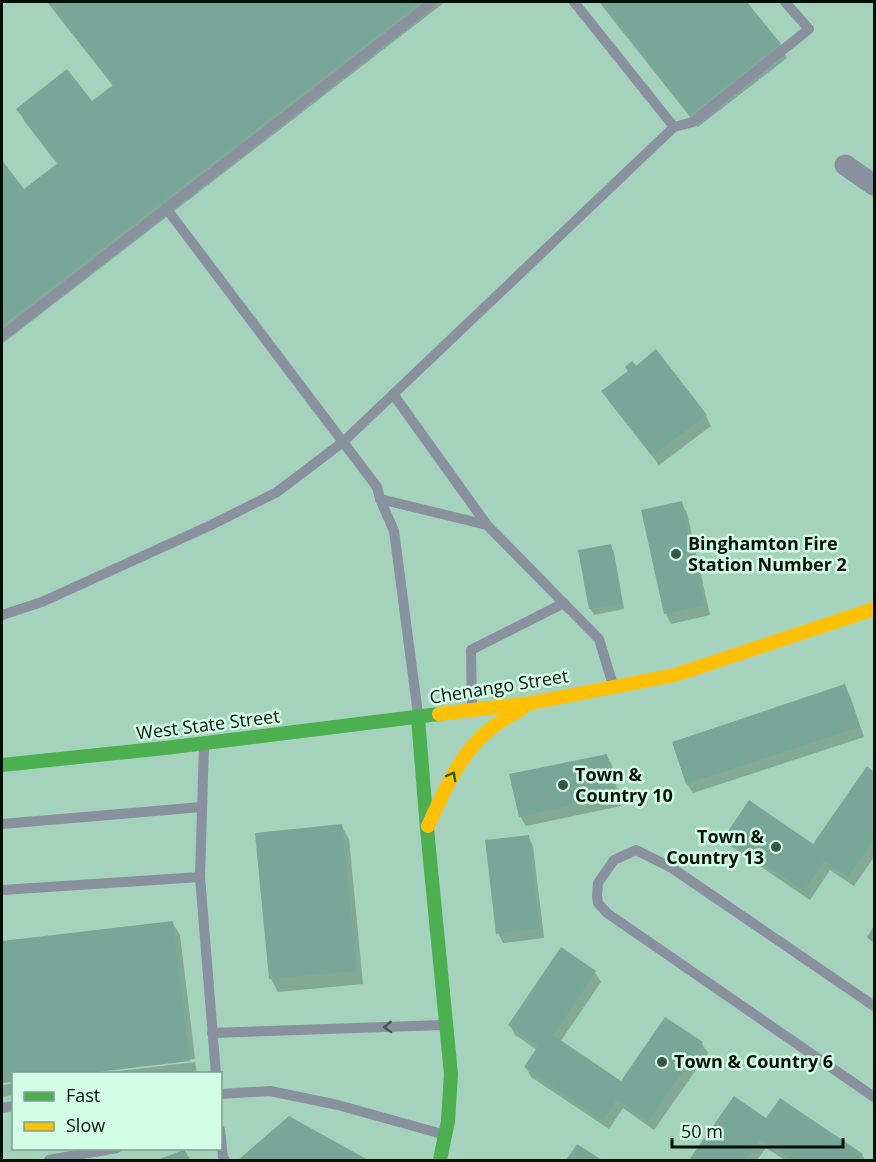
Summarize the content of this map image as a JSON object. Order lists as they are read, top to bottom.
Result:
{
  "streets": {
    "street": ["Chenango Street", "West State Street"]
  },
  "crossings": [
    ["Chenango Street", "West State Street"]
  ],
  "places": [
    "Binghamton Fire Station Number 2",
    "Town & Country 10",
    "Town & Country 13",
    "Town & Country 6"
  ],
  "legend": ["Fast", "Slow"],
  "scale_bar": "50 m"
}
